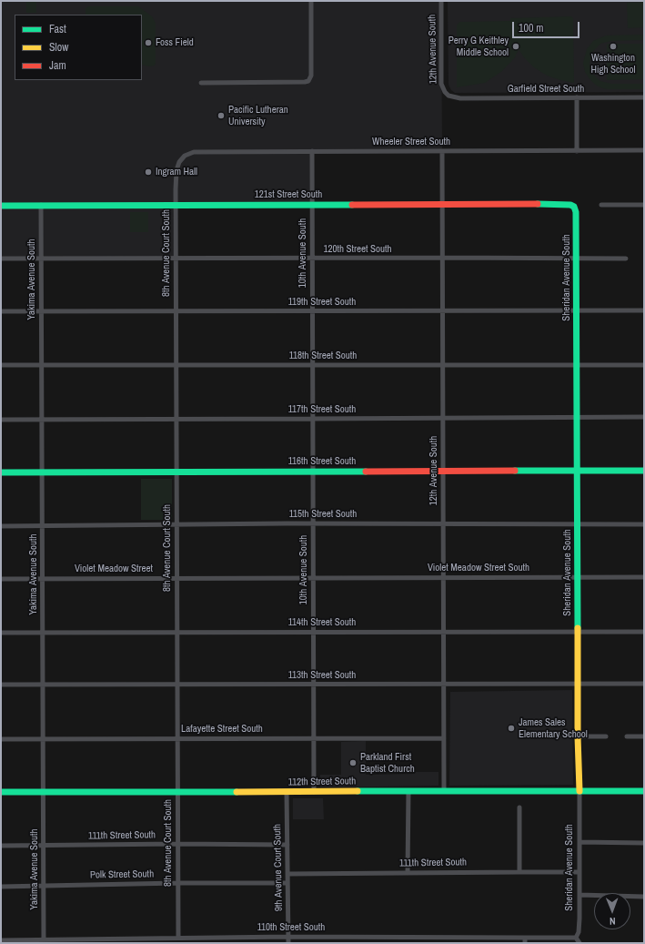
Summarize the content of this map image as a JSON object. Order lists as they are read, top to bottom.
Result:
{
  "streets": {
    "street": [
      "12th Avenue South",
      "Garfield Street South",
      "Wheeler Street South",
      "121st Street South",
      "120th Street South",
      "8th Avenue Court South",
      "10th Avenue South",
      "Sheridan Avenue South",
      "Yakima Avenue South",
      "119th Street South",
      "118th Street South",
      "117th Street South",
      "116th Street South",
      "115th Street South",
      "Violet Meadow Street South",
      "Violet Meadow Street",
      "114th Street South",
      "113th Street South",
      "Lafayette Street South",
      "112th Street South",
      "111th Street South",
      "9th Avenue Court South",
      "Polk Street South",
      "110th Street South"
    ]
  },
  "crossings": [
    ["12th Avenue South", "Garfield Street South"],
    ["12th Avenue South", "Wheeler Street South"],
    ["12th Avenue South", "121st Street South"],
    ["12th Avenue South", "120th Street South"],
    ["12th Avenue South", "119th Street South"],
    ["12th Avenue South", "118th Street South"],
    ["12th Avenue South", "117th Street South"],
    ["12th Avenue South", "116th Street South"],
    ["12th Avenue South", "115th Street South"],
    ["12th Avenue South", "Violet Meadow Street South"],
    ["12th Avenue South", "114th Street South"],
    ["12th Avenue South", "113th Street South"],
    ["12th Avenue South", "Lafayette Street South"],
    ["12th Avenue South", "112th Street South"],
    ["Wheeler Street South", "8th Avenue Court South"],
    ["Wheeler Street South", "10th Avenue South"],
    ["121st Street South", "8th Avenue Court South"],
    ["121st Street South", "10th Avenue South"],
    ["121st Street South", "Sheridan Avenue South"],
    ["121st Street South", "Yakima Avenue South"],
    ["120th Street South", "8th Avenue Court South"],
    ["120th Street South", "10th Avenue South"],
    ["120th Street South", "Sheridan Avenue South"],
    ["120th Street South", "Yakima Avenue South"],
    ["8th Avenue Court South", "119th Street South"],
    ["8th Avenue Court South", "118th Street South"],
    ["8th Avenue Court South", "117th Street South"],
    ["8th Avenue Court South", "116th Street South"],
    ["8th Avenue Court South", "115th Street South"],
    ["8th Avenue Court South", "Violet Meadow Street"],
    ["8th Avenue Court South", "114th Street South"],
    ["8th Avenue Court South", "113th Street South"],
    ["8th Avenue Court South", "Lafayette Street South"],
    ["8th Avenue Court South", "112th Street South"],
    ["8th Avenue Court South", "111th Street South"],
    ["8th Avenue Court South", "Polk Street South"],
    ["8th Avenue Court South", "110th Street South"],
    ["10th Avenue South", "119th Street South"],
    ["10th Avenue South", "118th Street South"],
    ["10th Avenue South", "117th Street South"],
    ["10th Avenue South", "116th Street South"],
    ["10th Avenue South", "115th Street South"],
    ["10th Avenue South", "Violet Meadow Street South"],
    ["10th Avenue South", "Violet Meadow Street"],
    ["10th Avenue South", "114th Street South"],
    ["10th Avenue South", "113th Street South"],
    ["10th Avenue South", "Lafayette Street South"],
    ["10th Avenue South", "112th Street South"],
    ["Sheridan Avenue South", "119th Street South"],
    ["Sheridan Avenue South", "118th Street South"],
    ["Sheridan Avenue South", "117th Street South"],
    ["Sheridan Avenue South", "116th Street South"],
    ["Sheridan Avenue South", "115th Street South"],
    ["Sheridan Avenue South", "Violet Meadow Street South"],
    ["Sheridan Avenue South", "114th Street South"],
    ["Sheridan Avenue South", "113th Street South"],
    ["Sheridan Avenue South", "112th Street South"],
    ["Sheridan Avenue South", "111th Street South"],
    ["Sheridan Avenue South", "110th Street South"],
    ["Yakima Avenue South", "119th Street South"],
    ["Yakima Avenue South", "118th Street South"],
    ["Yakima Avenue South", "117th Street South"],
    ["Yakima Avenue South", "116th Street South"],
    ["Yakima Avenue South", "115th Street South"],
    ["Yakima Avenue South", "Violet Meadow Street"],
    ["Yakima Avenue South", "114th Street South"],
    ["Yakima Avenue South", "113th Street South"],
    ["Yakima Avenue South", "Lafayette Street South"],
    ["Yakima Avenue South", "112th Street South"],
    ["Yakima Avenue South", "111th Street South"],
    ["Yakima Avenue South", "Polk Street South"],
    ["Yakima Avenue South", "110th Street South"],
    ["Violet Meadow Street South", "Violet Meadow Street"],
    ["112th Street South", "9th Avenue Court South"],
    ["111th Street South", "9th Avenue Court South"],
    ["9th Avenue Court South", "Polk Street South"],
    ["9th Avenue Court South", "110th Street South"]
  ],
  "places": [
    "Foss Field",
    "Perry G Keithley Middle School",
    "Washington High School",
    "Pacific Lutheran University",
    "Ingram Hall",
    "James Sales Elementary School",
    "Parkland First Baptist Church"
  ],
  "legend": ["Fast", "Slow", "Jam"],
  "scale_bar": "100 m",
  "north": "bottom"
}
